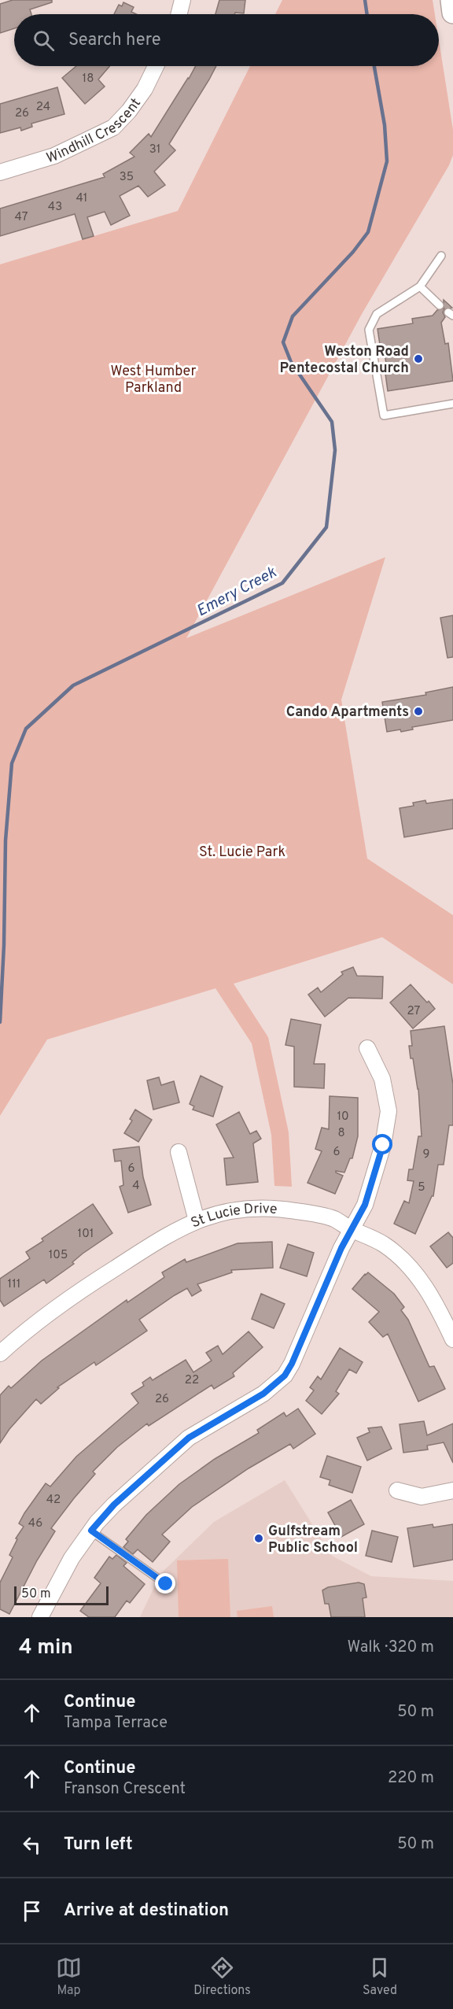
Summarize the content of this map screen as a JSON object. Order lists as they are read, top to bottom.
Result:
{
  "streets": {
    "street": ["Windhill Crescent", "St Lucie Drive"]
  },
  "water": ["Emery Creek"],
  "parks": ["West Humber Parkland", "St. Lucie Park"],
  "places": ["Weston Road Pentecostal Church", "Cando Apartments", "Gulfstream Public School"],
  "house_numbers": [
    "18",
    "24",
    "26",
    "31",
    "35",
    "41",
    "43",
    "47",
    "27",
    "10",
    "8",
    "6",
    "9",
    "6",
    "4",
    "5",
    "101",
    "105",
    "111",
    "22",
    "26",
    "42",
    "46"
  ],
  "scale_bar": "50 m",
  "page": {
    "search": "Search here",
    "scale": "50 m",
    "heading": ["4 min", "Walk · 320 m"],
    "list": [
      ["Continue", "Tampa Terrace", "50 m"],
      ["Continue", "Franson Crescent", "220 m"],
      ["Turn left", "50 m"],
      "Arrive at destination"
    ],
    "nav": ["Map", "Directions", "Saved"]
  }
}
